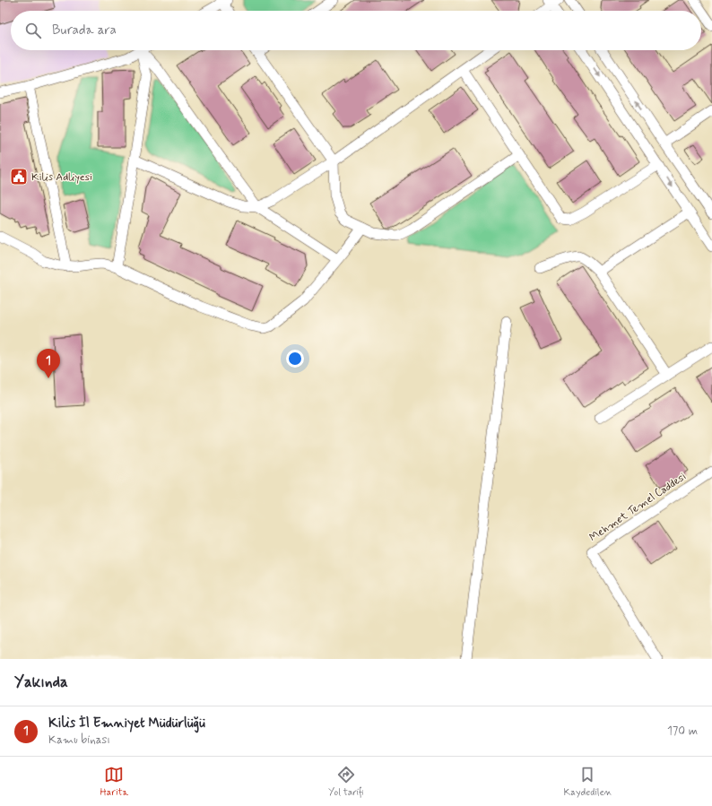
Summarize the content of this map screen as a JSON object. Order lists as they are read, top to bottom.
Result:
{
  "streets": {
    "street": ["Mehmet Temel Caddesi"]
  },
  "places": {
    "public building": ["Kilis Adliyesi"]
  },
  "page": {
    "search": "Burada ara",
    "pins": "1",
    "heading": "Yakında",
    "list": [
      {
        "mark": "1",
        "name": "Kilis İl Emniyet Müdürlüğü",
        "note": "Kamu binası",
        "value": "170 m"
      }
    ],
    "nav": ["Harita", "Yol tarifi", "Kaydedilen"]
  }
}
